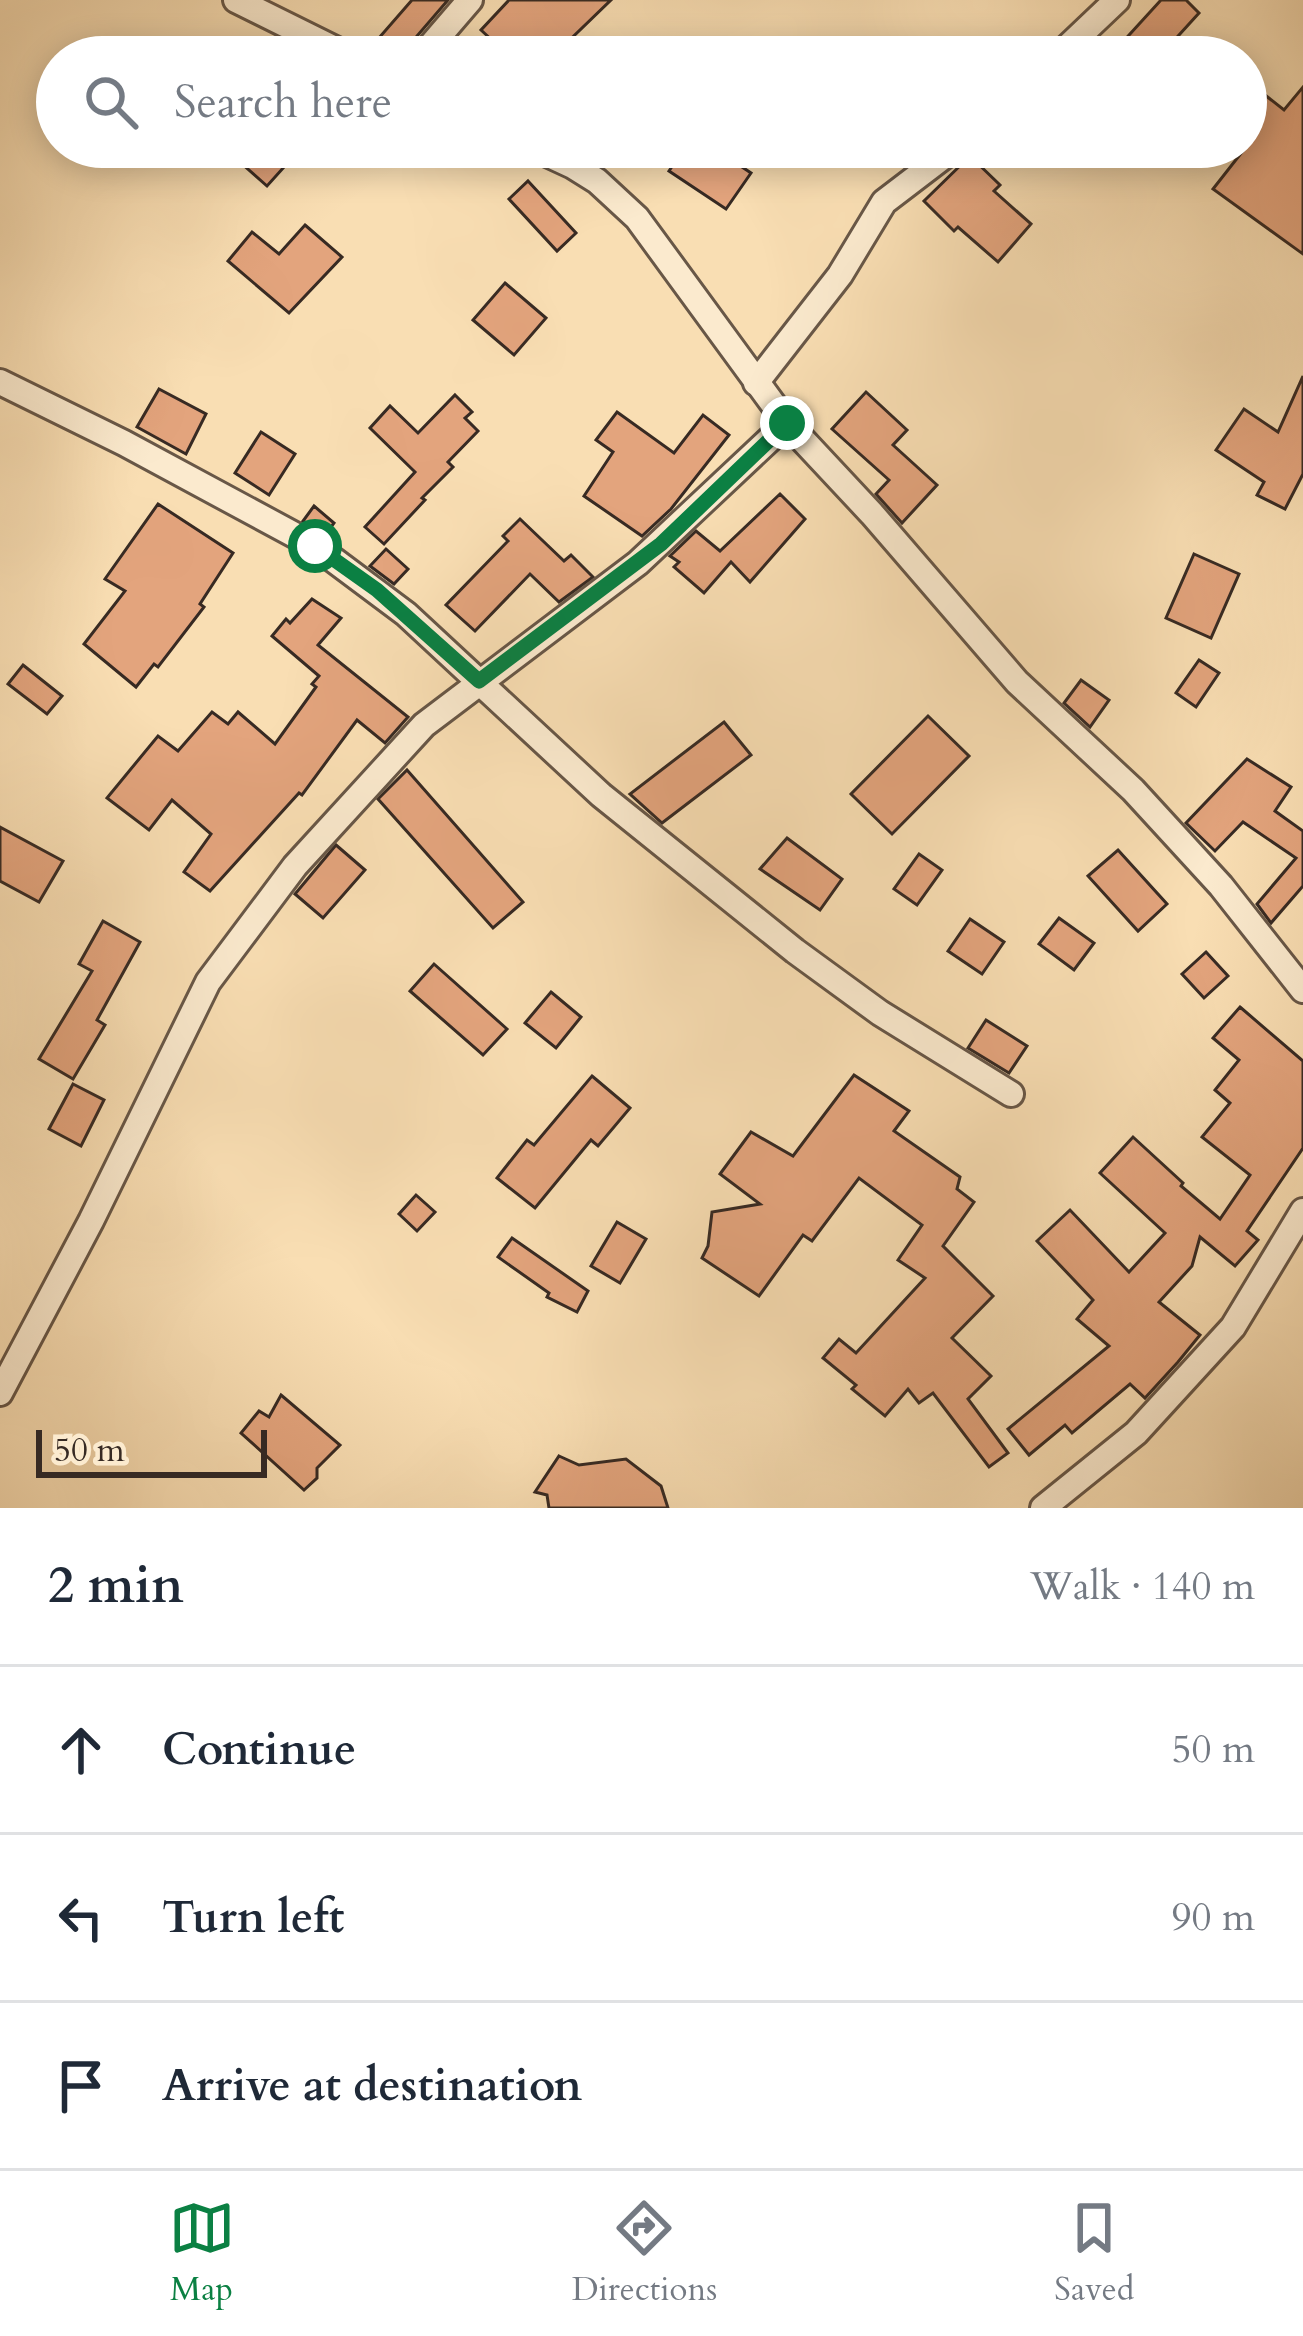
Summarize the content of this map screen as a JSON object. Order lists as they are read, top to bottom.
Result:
{
  "scale_bar": "50 m",
  "page": {
    "search": "Search here",
    "scale": "50 m",
    "heading": ["2 min", "Walk · 140 m"],
    "list": [
      ["Continue", "50 m"],
      ["Turn left", "90 m"],
      "Arrive at destination"
    ],
    "nav": ["Map", "Directions", "Saved"]
  }
}
